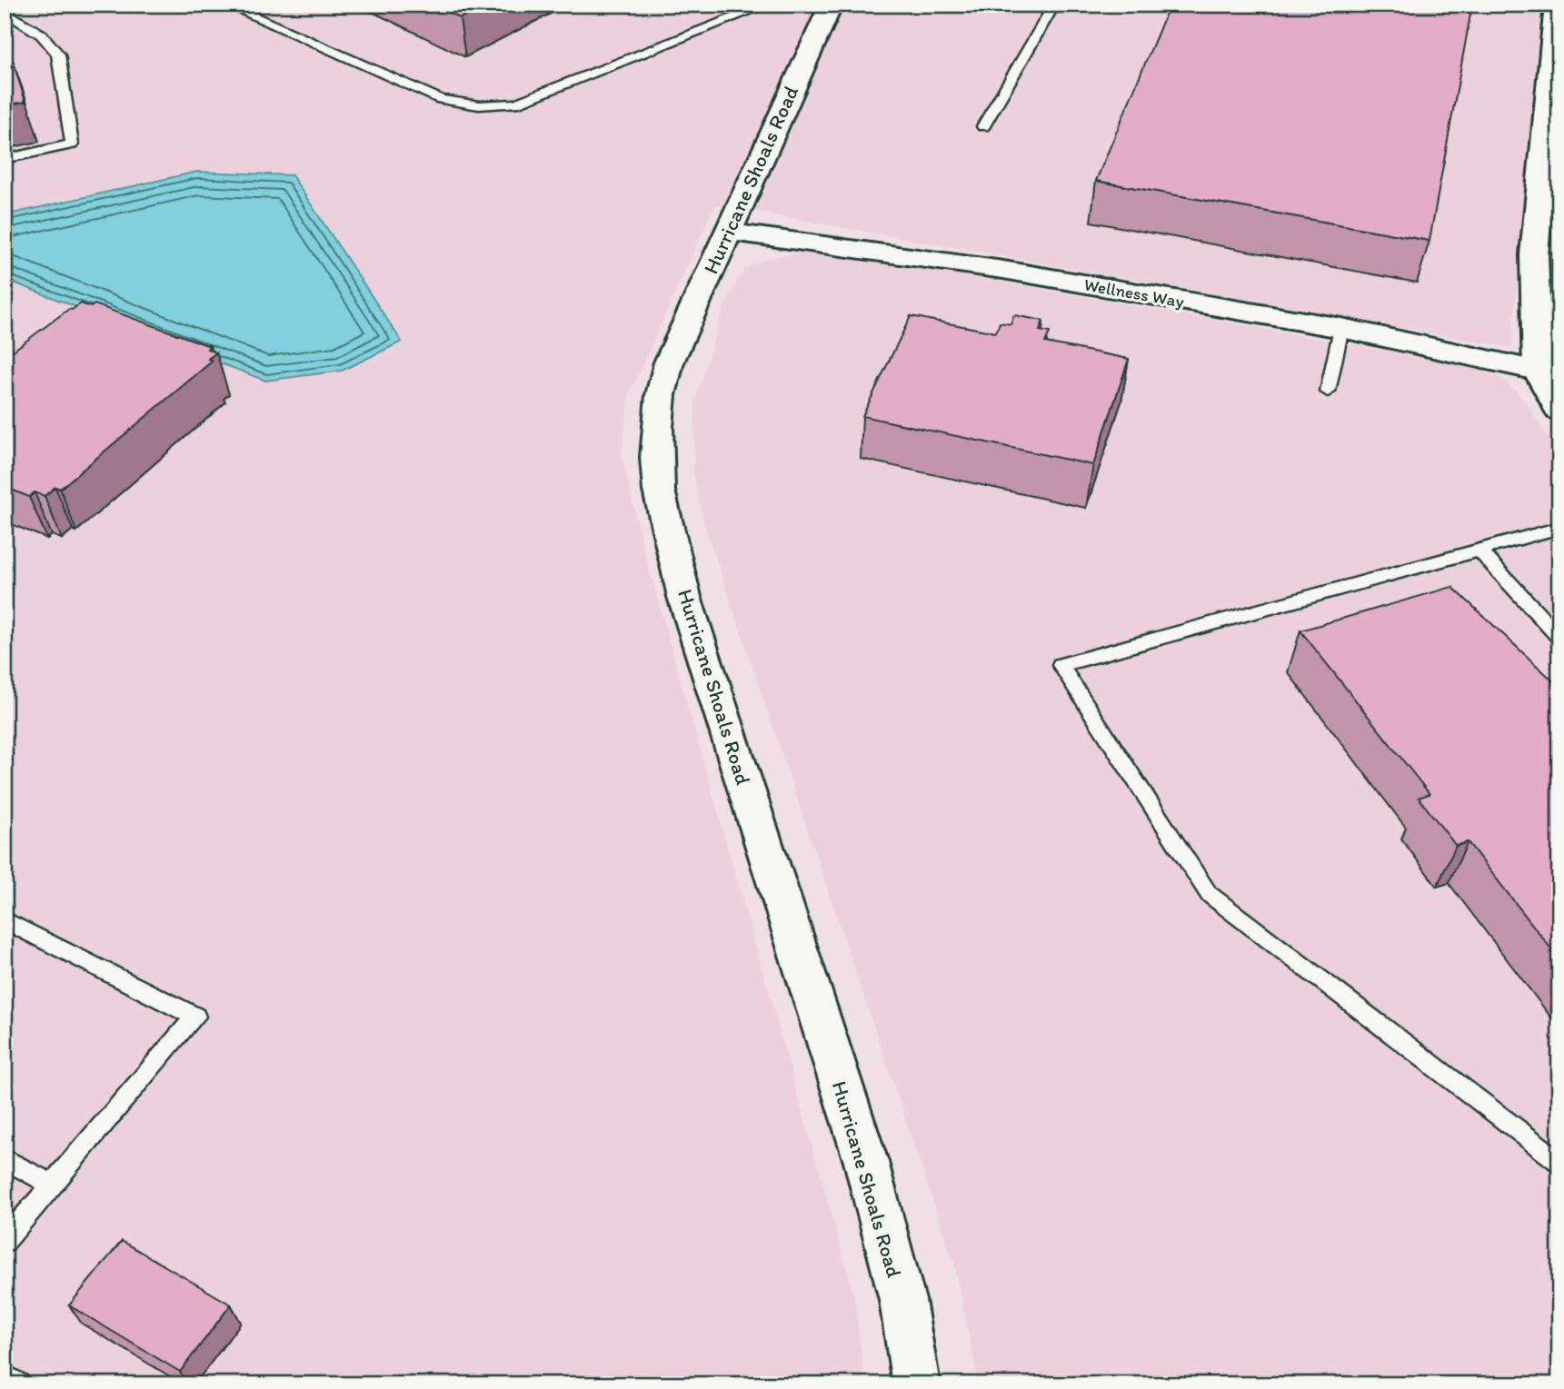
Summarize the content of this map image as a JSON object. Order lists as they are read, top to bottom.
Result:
{
  "streets": {
    "street": ["Hurricane Shoals Road", "Wellness Way"]
  },
  "crossings": [
    ["Hurricane Shoals Road", "Wellness Way"]
  ]
}
